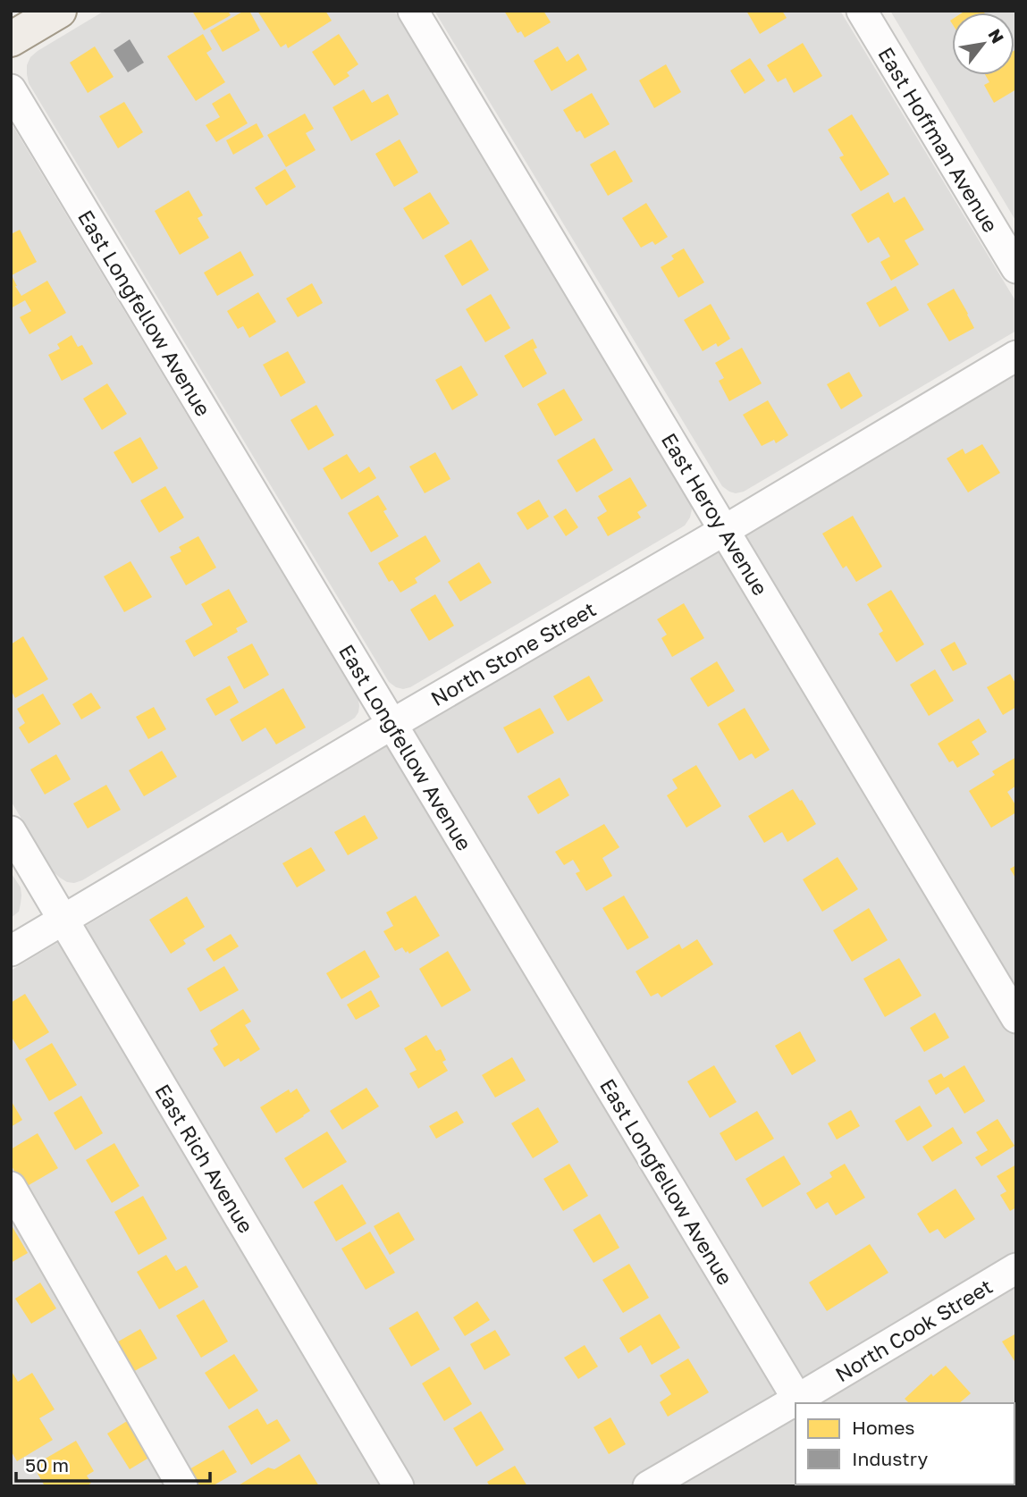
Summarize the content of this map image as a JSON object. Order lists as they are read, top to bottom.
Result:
{
  "streets": {
    "street": [
      "East Hoffman Avenue",
      "East Longfellow Avenue",
      "East Heroy Avenue",
      "North Stone Street",
      "East Rich Avenue",
      "North Cook Street"
    ]
  },
  "crossings": [
    ["East Longfellow Avenue", "North Stone Street"],
    ["East Longfellow Avenue", "North Cook Street"],
    ["East Heroy Avenue", "North Stone Street"],
    ["North Stone Street", "East Rich Avenue"]
  ],
  "legend": ["Homes", "Industry"],
  "scale_bar": "50 m",
  "north": "top right"
}
